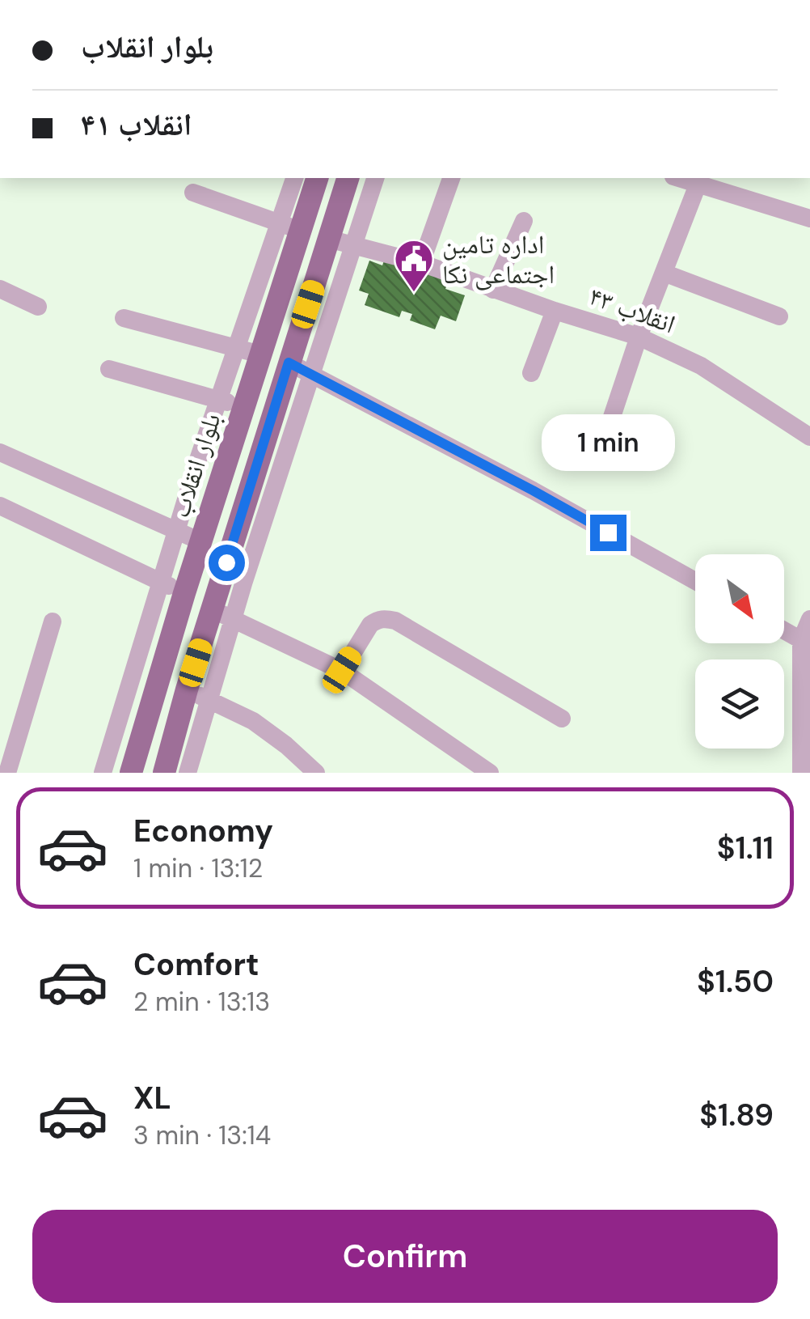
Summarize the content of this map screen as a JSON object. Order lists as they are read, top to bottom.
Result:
{
  "streets": {
    "main road": ["بلوار انقلاب"],
    "street": ["انقلاب ۴۳"]
  },
  "places": {
    "public building": ["اداره تامین اجتماعی نکا"]
  },
  "north": "bottom right",
  "page": {
    "banner": ["بلوار انقلاب", "انقلاب ۴۱"],
    "bubble": "1 min",
    "list": [
      {
        "name": "Economy",
        "note": "1 min · 13:12",
        "value": "$1.11"
      },
      {
        "name": "Comfort",
        "note": "2 min · 13:13",
        "value": "$1.50"
      },
      {
        "name": "XL",
        "note": "3 min · 13:14",
        "value": "$1.89"
      }
    ],
    "buttons": "Confirm"
  }
}
